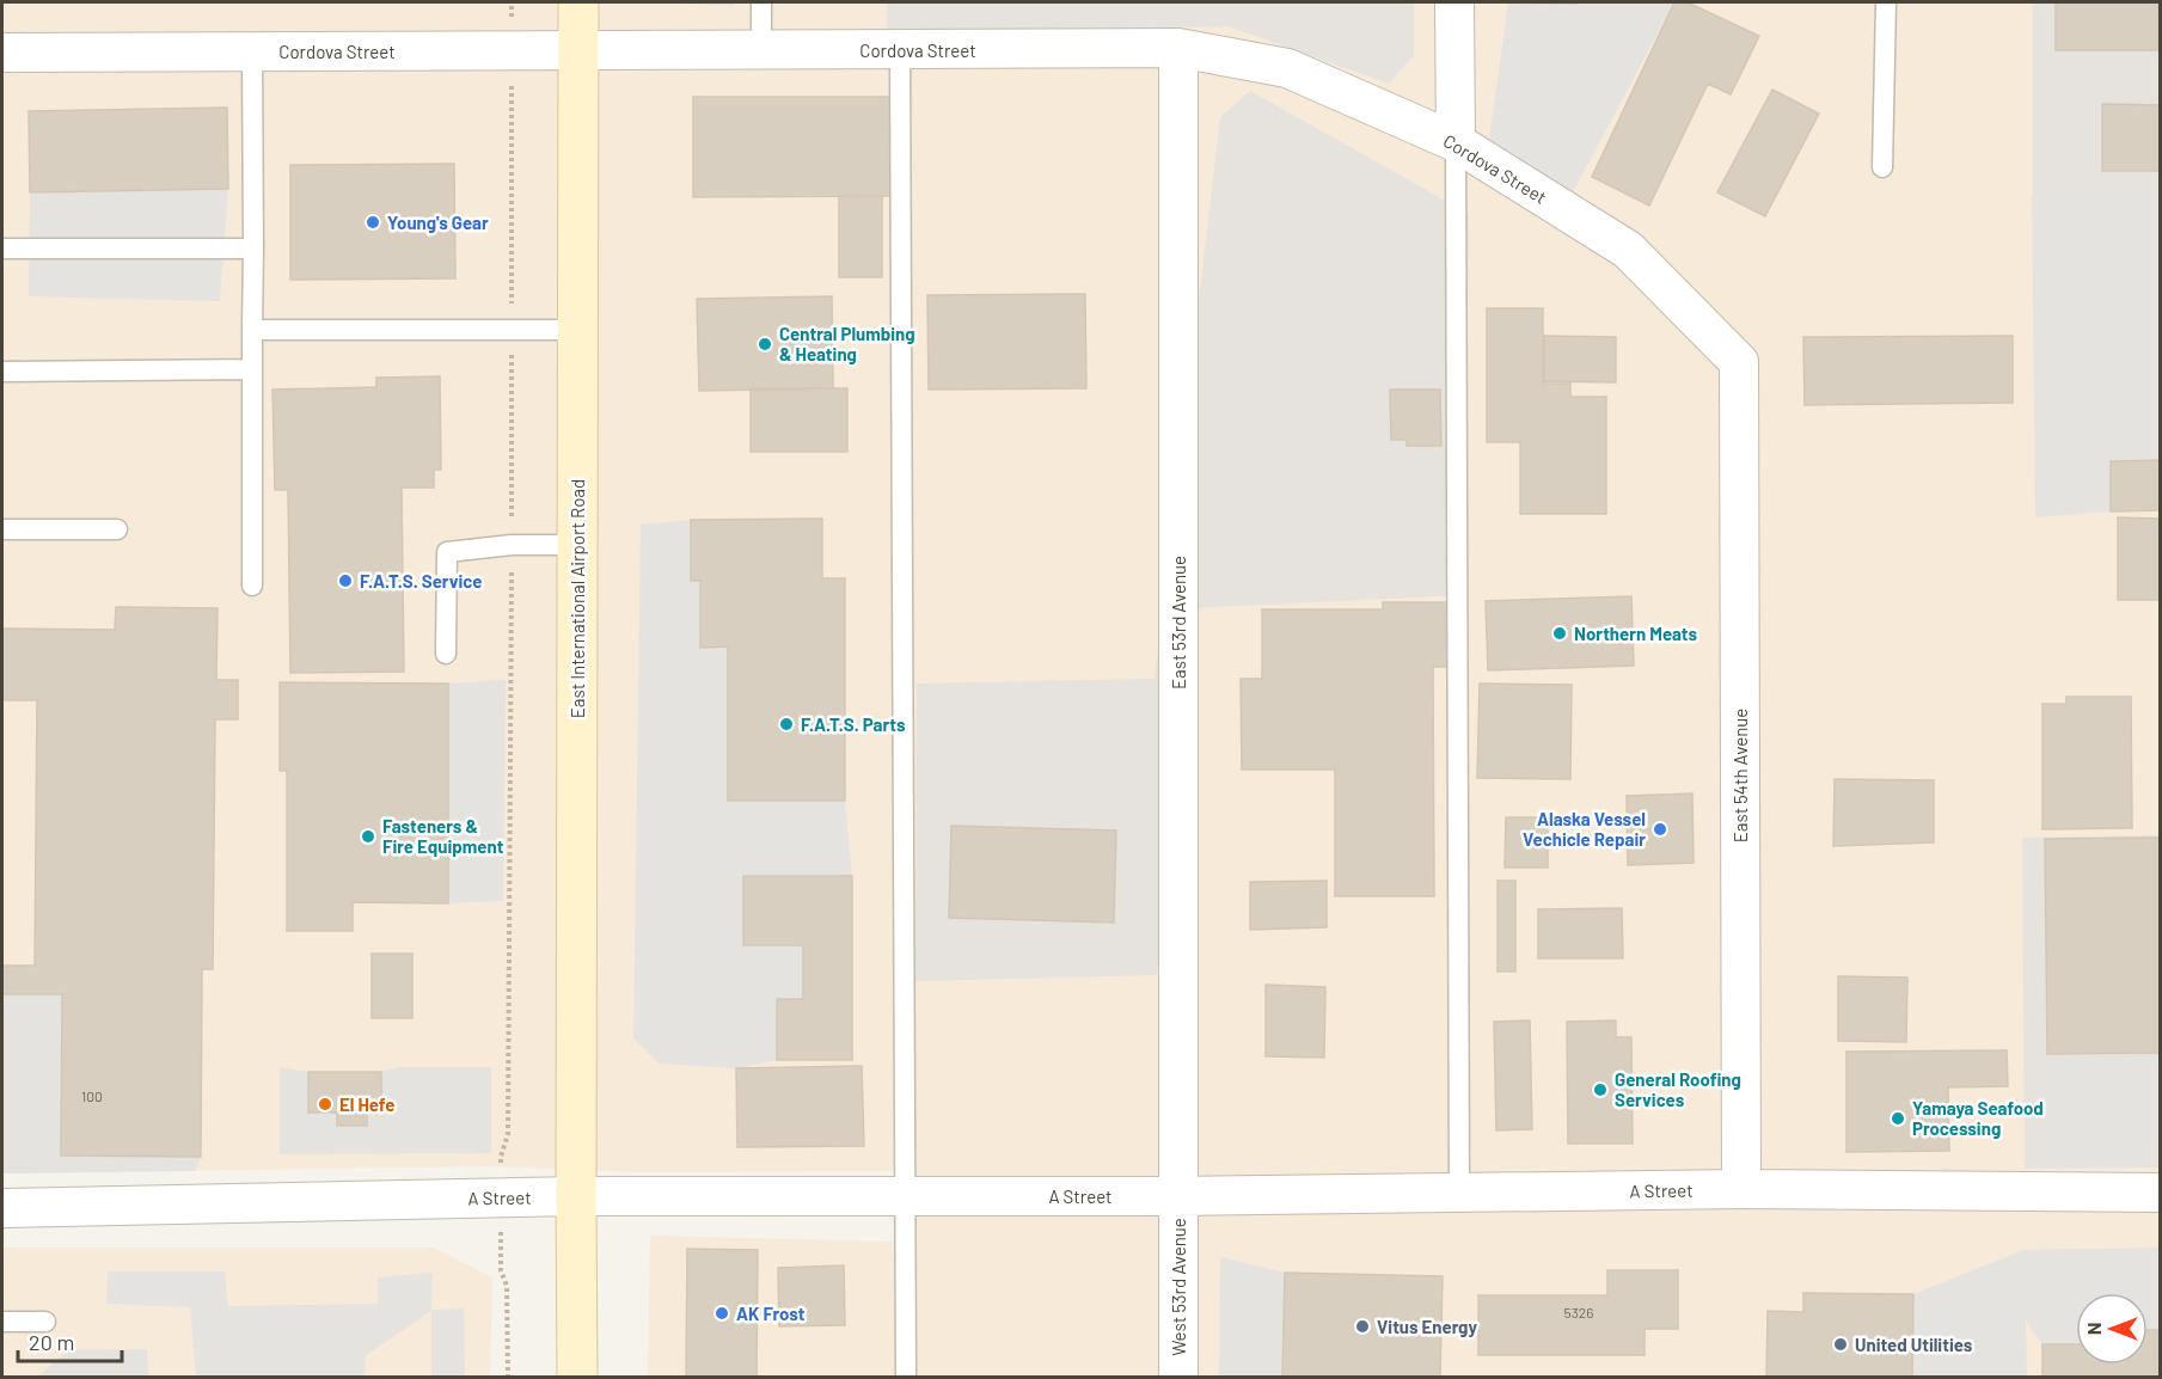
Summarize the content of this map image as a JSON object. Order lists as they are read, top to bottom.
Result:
{
  "streets": {
    "main road": ["East International Airport Road"],
    "street": [
      "Cordova Street",
      "East 53rd Avenue",
      "East 54th Avenue",
      "A Street",
      "West 53rd Avenue"
    ]
  },
  "crossings": [
    ["Cordova Street", "East International Airport Road"],
    ["Cordova Street", "East 53rd Avenue"],
    ["Cordova Street", "East 54th Avenue"],
    ["East International Airport Road", "A Street"],
    ["East 53rd Avenue", "A Street"],
    ["East 53rd Avenue", "West 53rd Avenue"],
    ["East 54th Avenue", "A Street"],
    ["A Street", "West 53rd Avenue"]
  ],
  "places": [
    "Young's Gear",
    "Central Plumbing & Heating",
    "F.A.T.S. Service",
    "Northern Meats",
    "F.A.T.S. Parts",
    "Alaska Vessel Vechicle Repair",
    "Fasteners & Fire Equipment",
    "General Roofing Services",
    "El Hefe",
    "Yamaya Seafood Processing",
    "AK Frost",
    "Vitus Energy",
    "United Utilities"
  ],
  "house_numbers": ["100", "5326"],
  "scale_bar": "20 m",
  "north": "left"
}
